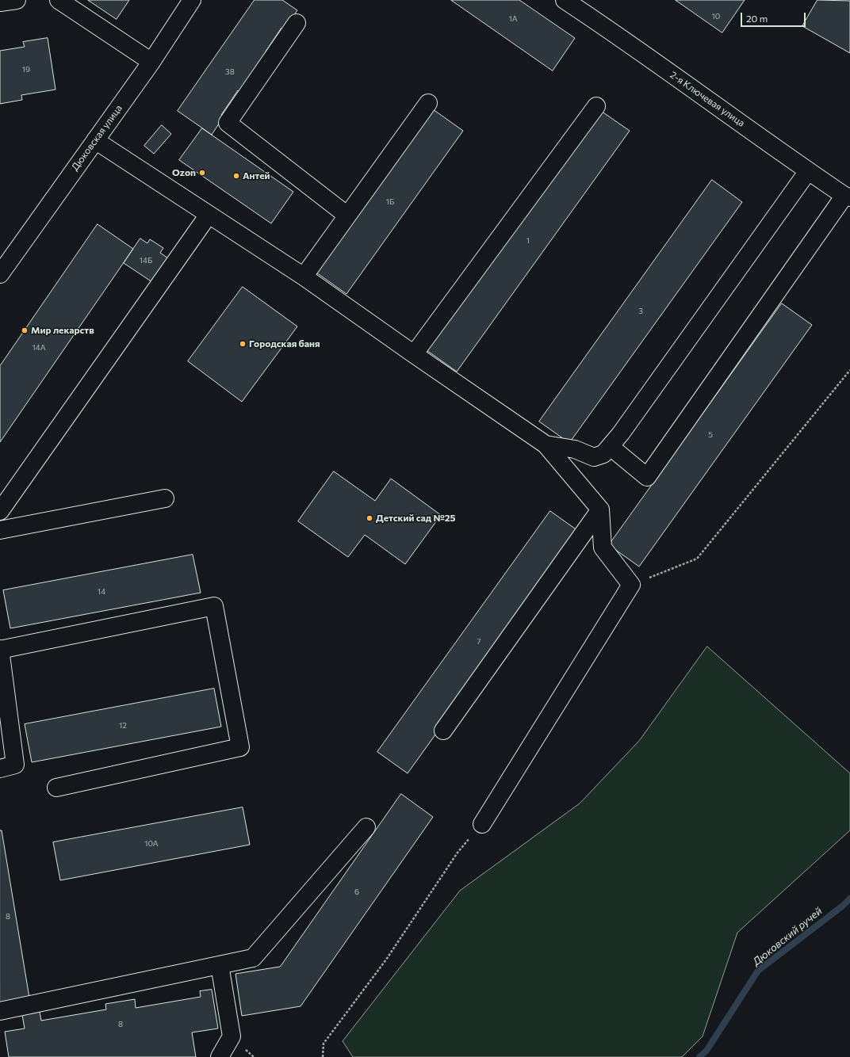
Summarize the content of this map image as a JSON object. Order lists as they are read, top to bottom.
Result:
{
  "streets": {
    "street": ["2-я Ключевая улица", "Дюковская улица"]
  },
  "water": ["Дюковский ручей"],
  "places": [
    "Ozon",
    "Антей",
    "Мир лекарств",
    "Городская баня",
    "Детский сад №25"
  ],
  "house_numbers": [
    "10",
    "1А",
    "19",
    "38",
    "1Б",
    "1",
    "14Б",
    "3",
    "14А",
    "5",
    "14",
    "7",
    "12",
    "10А",
    "6",
    "8",
    "8"
  ],
  "scale_bar": "20 m"
}
